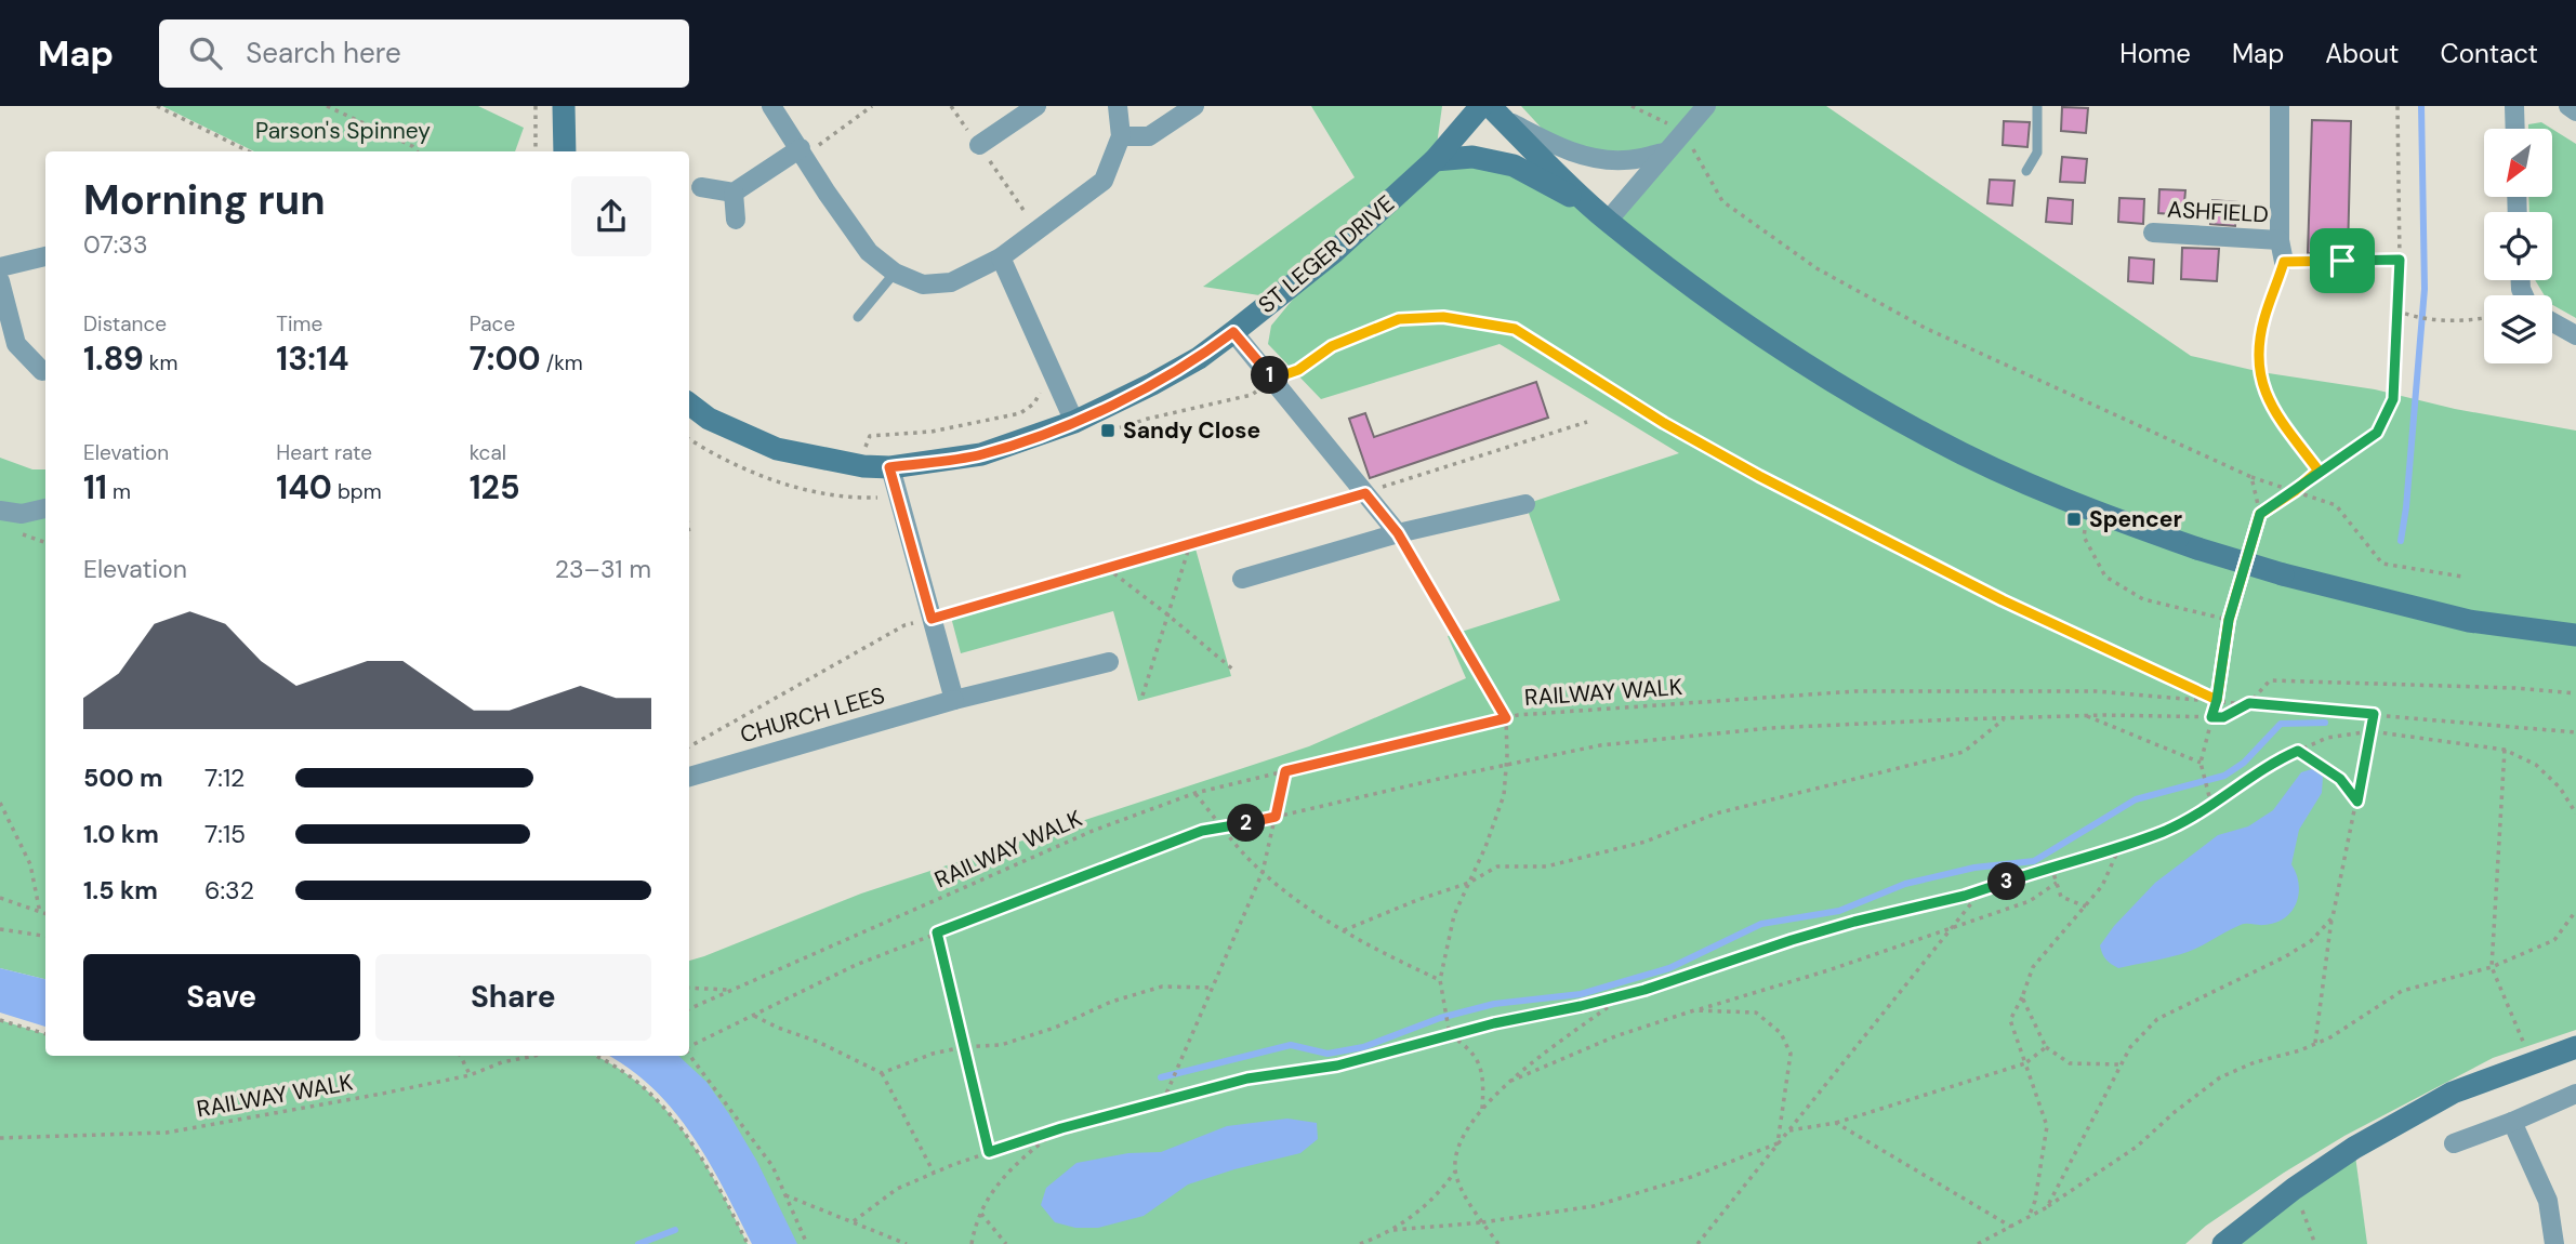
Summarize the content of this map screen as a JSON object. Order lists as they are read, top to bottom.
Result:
{
  "streets": {
    "street": ["ASHFIELD", "ST LEGER DRIVE", "CHURCH LEES"],
    "path": ["RAILWAY WALK"]
  },
  "parks": ["Parson's Spinney"],
  "places": {
    "transit": ["Sandy Close", "Spencer"]
  },
  "north": "bottom left",
  "page": {
    "header": "Map",
    "search": "Search here",
    "nav": [
      "Home",
      "Map",
      "About",
      "Contact"
    ],
    "heading": ["Morning run", "07:33"],
    "stats": [
      ["Distance", "1.89 km"],
      ["Time", "13:14"],
      ["Pace", "7:00 /km"],
      ["Elevation", "11 m"],
      ["Heart rate", "140 bpm"],
      ["kcal", "125"]
    ],
    "pins": ["1", "2", "3"],
    "chart": ["Elevation", "23–31 m"],
    "list": [
      {
        "name": "500 m",
        "note": "7:12"
      },
      {
        "name": "1.0 km",
        "note": "7:15"
      },
      {
        "name": "1.5 km",
        "note": "6:32"
      }
    ],
    "buttons": ["Save", "Share"]
  }
}
